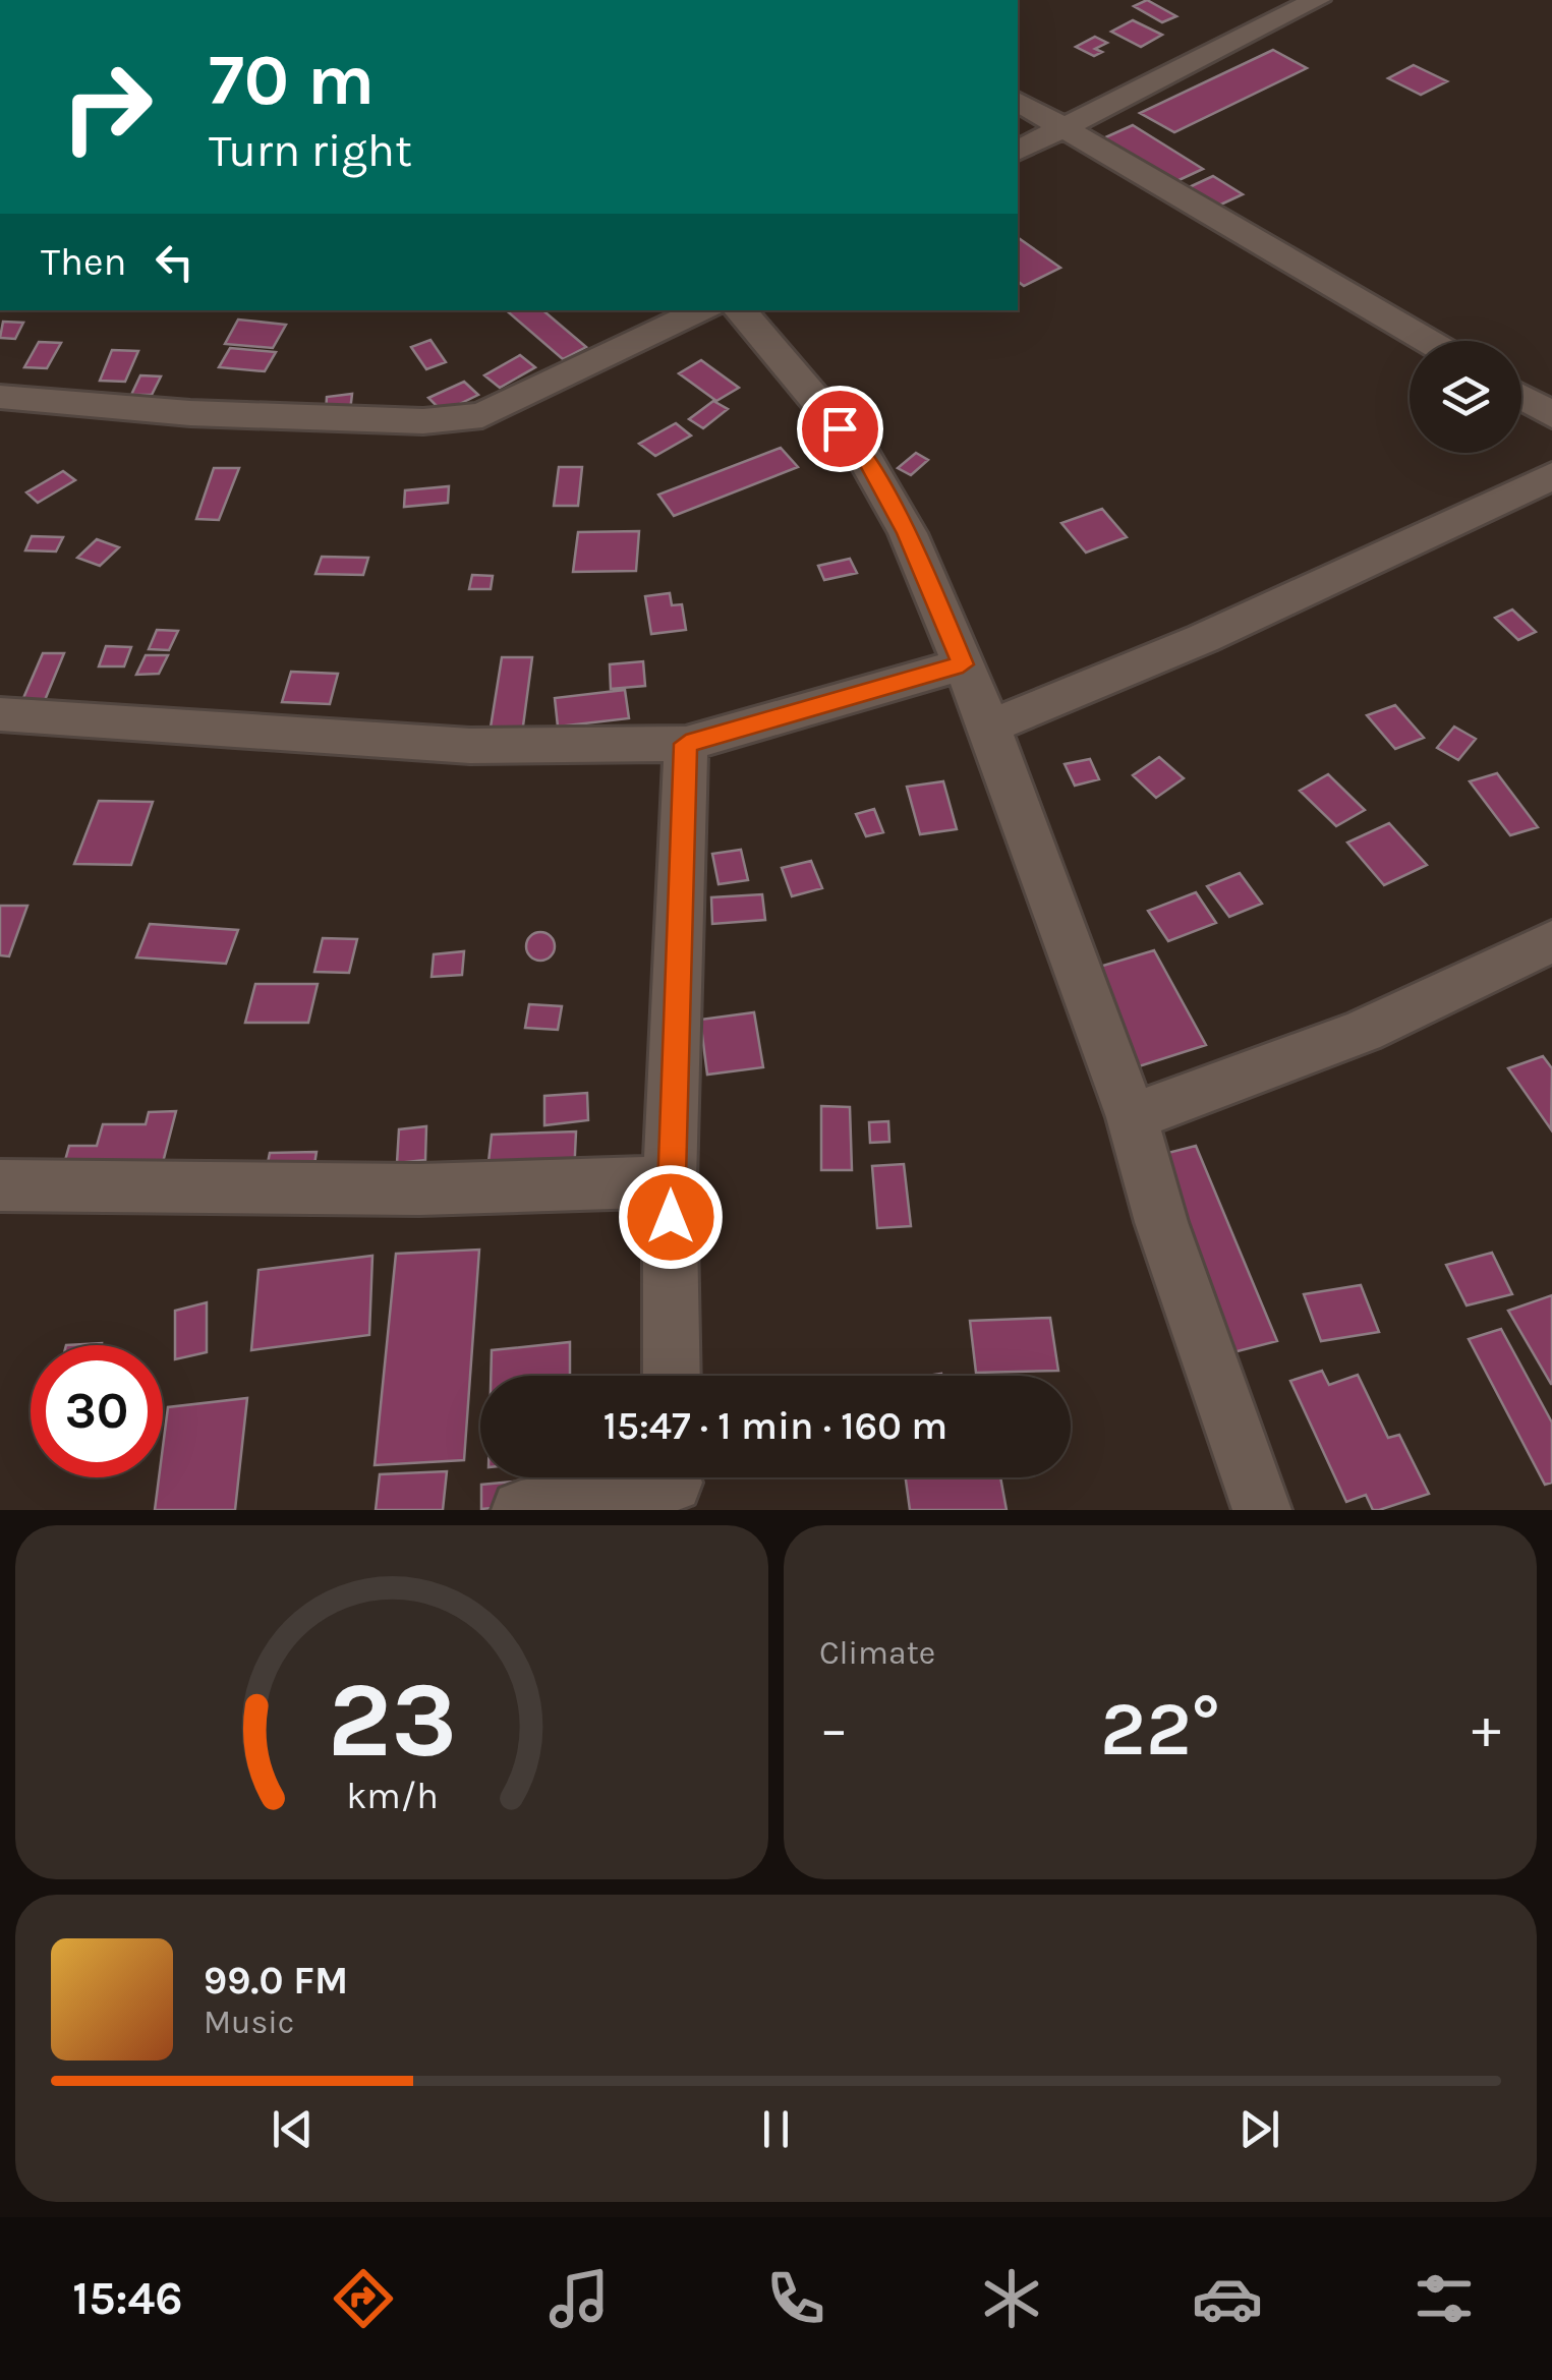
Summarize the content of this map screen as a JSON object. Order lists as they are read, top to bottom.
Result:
{
  "page": {
    "turn": ["70 m", "Turn right"],
    "then": "Then",
    "limit": "30",
    "trip": "15:47 · 1 min · 160 m",
    "tile": "Climate",
    "heat": ["−", "22°", "+"],
    "song": ["99.0 FM", "Music"],
    "tabs": "15:46",
    "gauge": ["23", "km/h"]
  }
}
